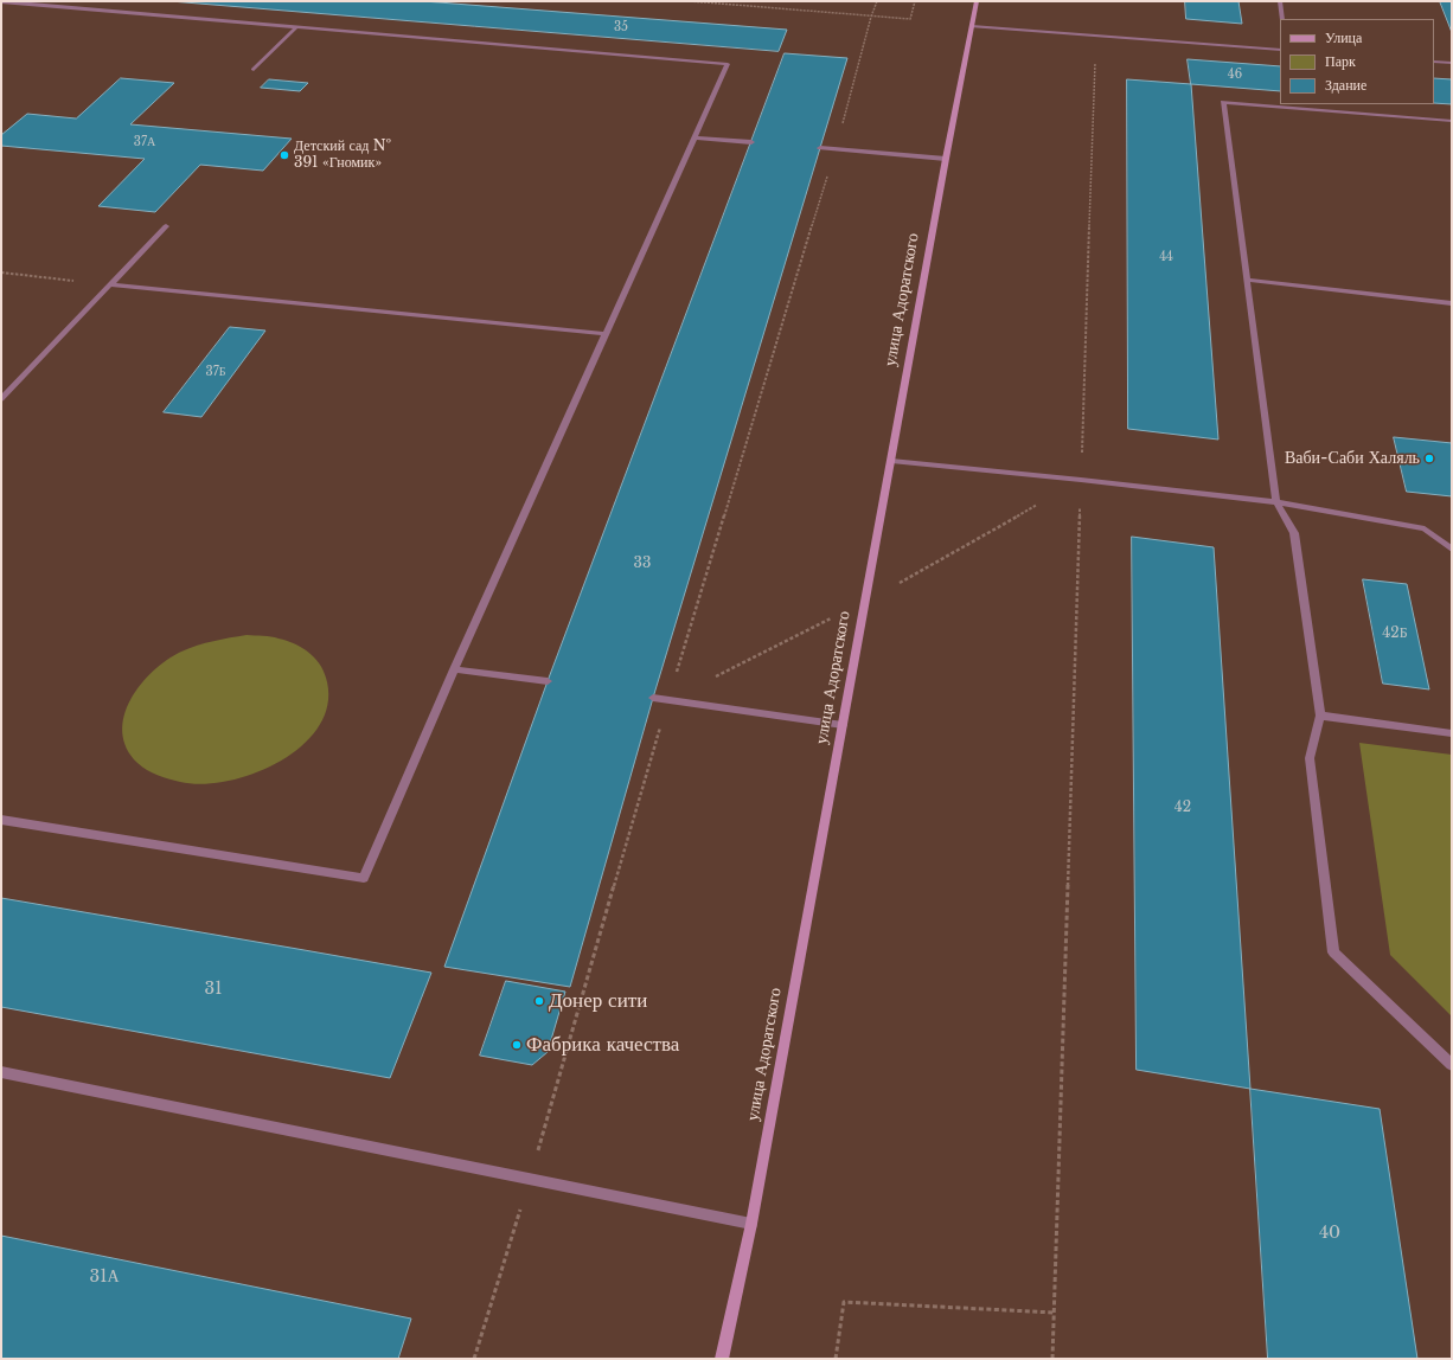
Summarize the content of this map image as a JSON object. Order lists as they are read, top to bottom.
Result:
{
  "streets": {
    "street": ["улица Адоратского"]
  },
  "places": [
    "Детский сад № 391 «Гномик»",
    "Ваби-Саби Халяль",
    "Донер сити",
    "Фабрика качества"
  ],
  "house_numbers": [
    "35",
    "46",
    "37А",
    "44",
    "37Б",
    "33",
    "42Б",
    "42",
    "31",
    "40",
    "31А"
  ],
  "legend": ["Улица", "Парк", "Здание"]
}
